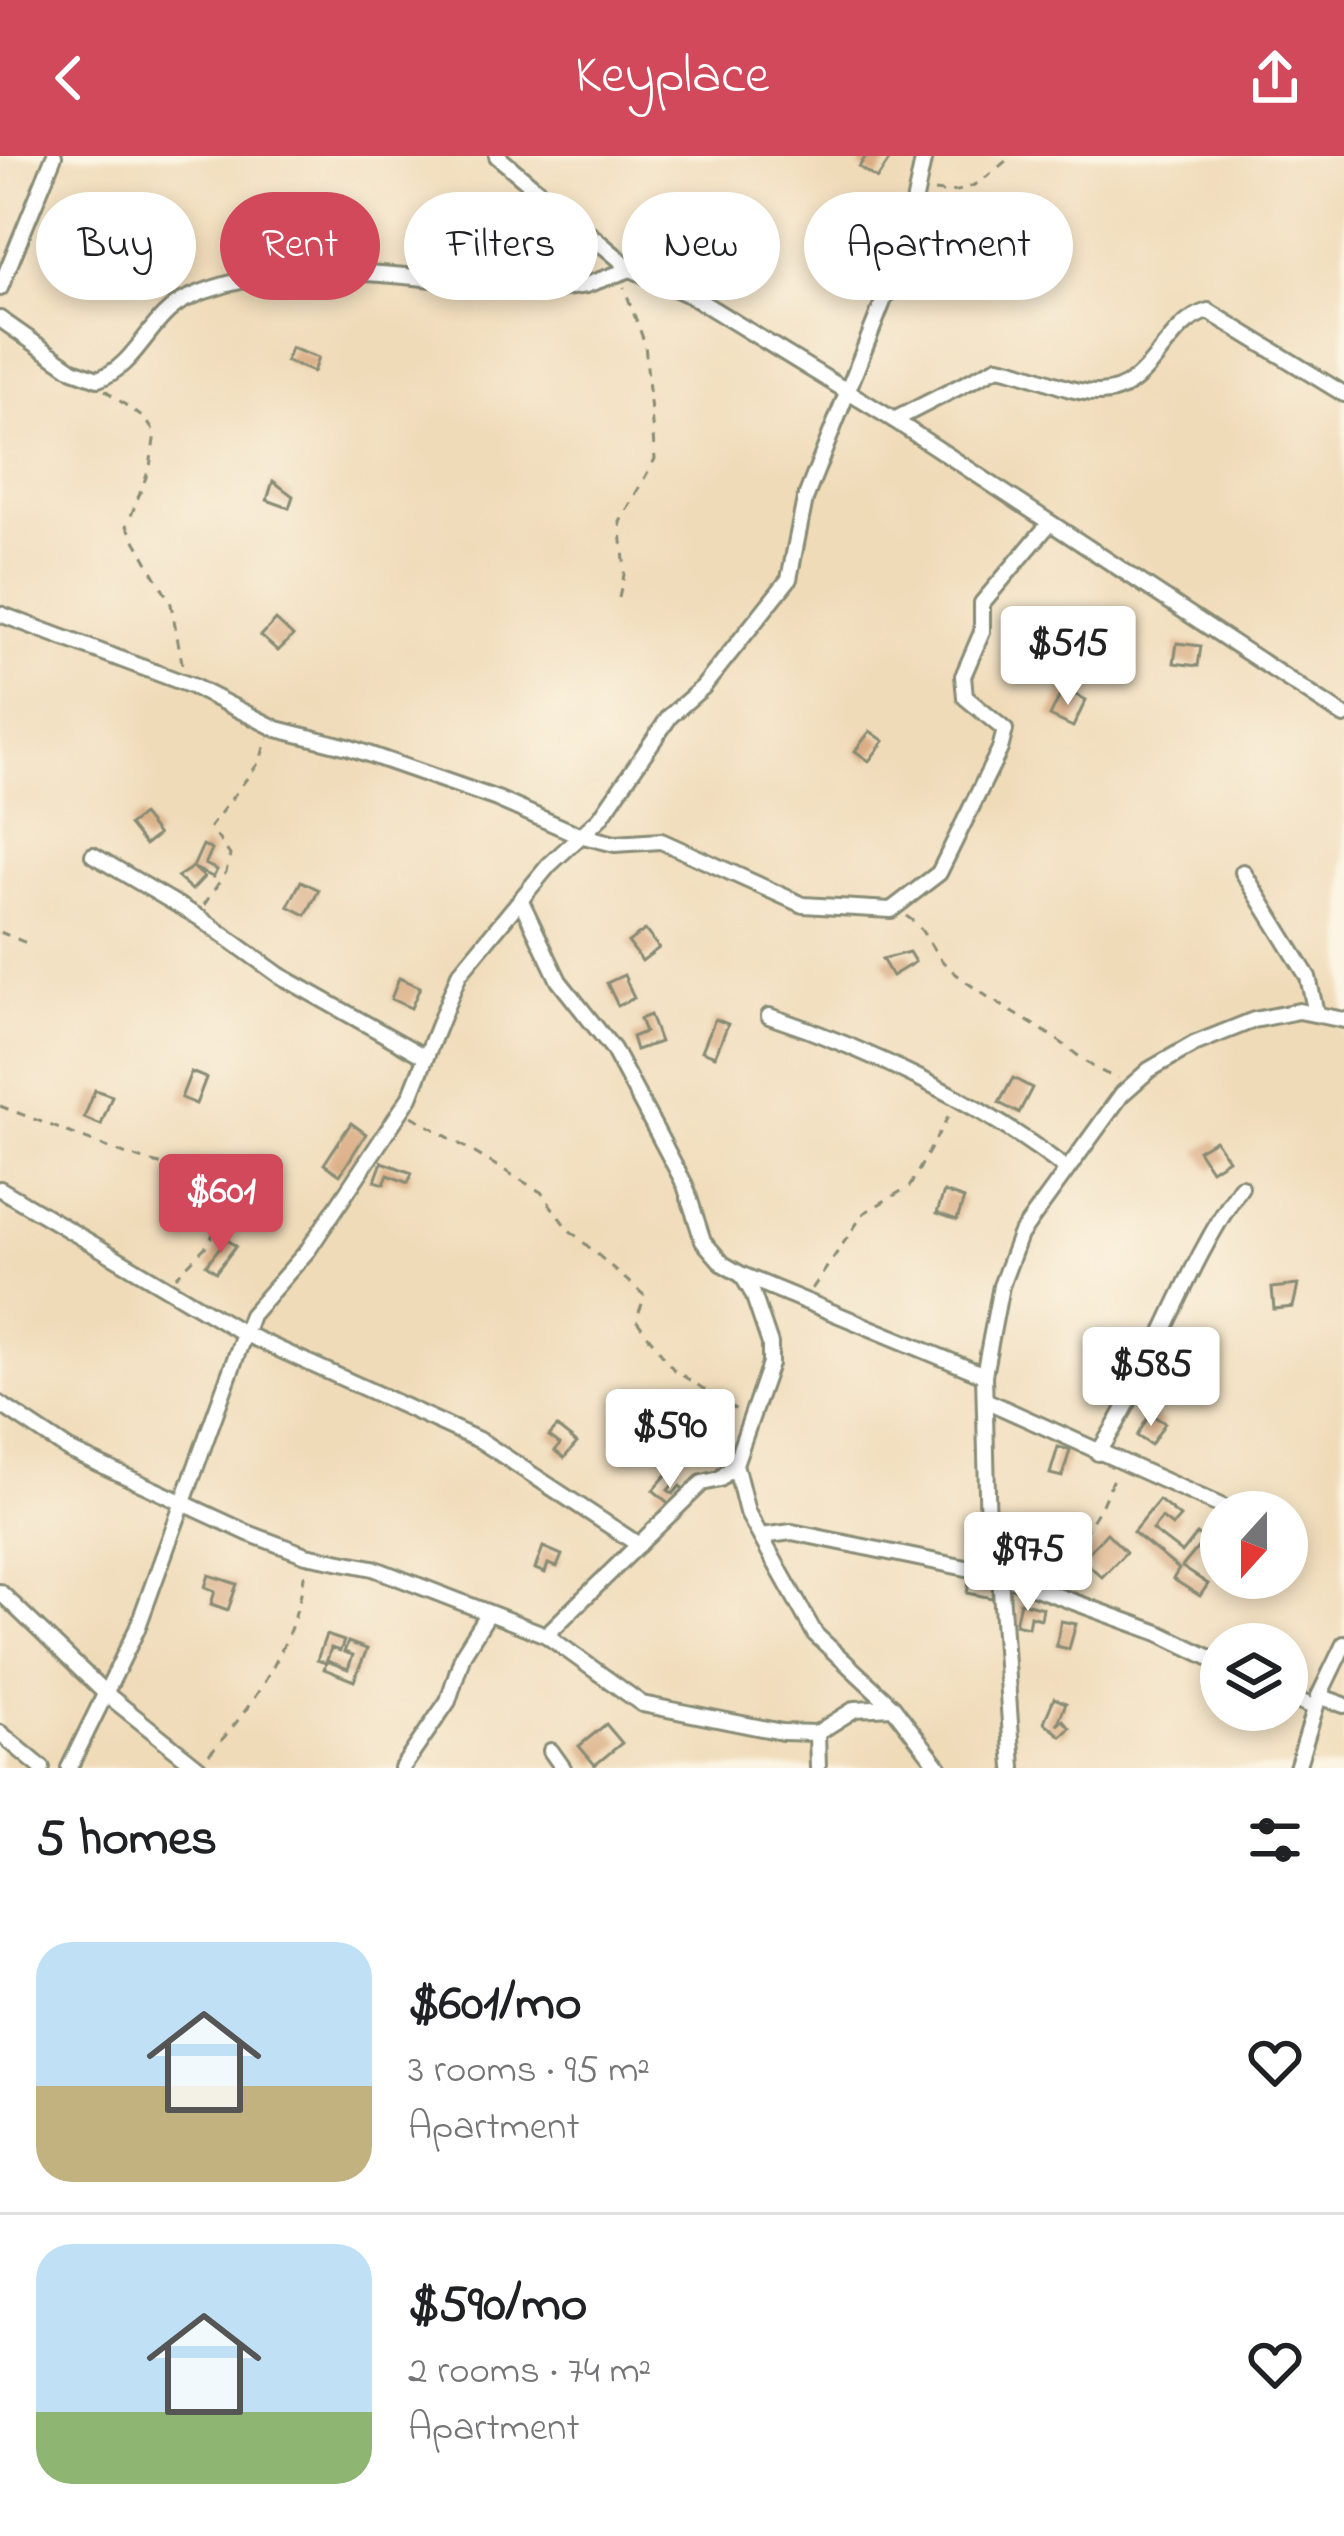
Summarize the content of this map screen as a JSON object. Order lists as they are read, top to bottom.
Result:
{
  "north": "bottom",
  "page": {
    "header": "Keyplace",
    "chip": [
      "Buy",
      "Rent",
      "Filters",
      "New",
      "Apartment"
    ],
    "price": [
      "$515",
      "$601",
      "$585",
      "$590",
      "$975"
    ],
    "heading": "5 homes",
    "list": [
      {
        "name": "$601/mo",
        "note": "3 rooms · 95 m² · Apartment"
      },
      {
        "name": "$590/mo",
        "note": "2 rooms · 74 m² · Apartment"
      }
    ]
  }
}
